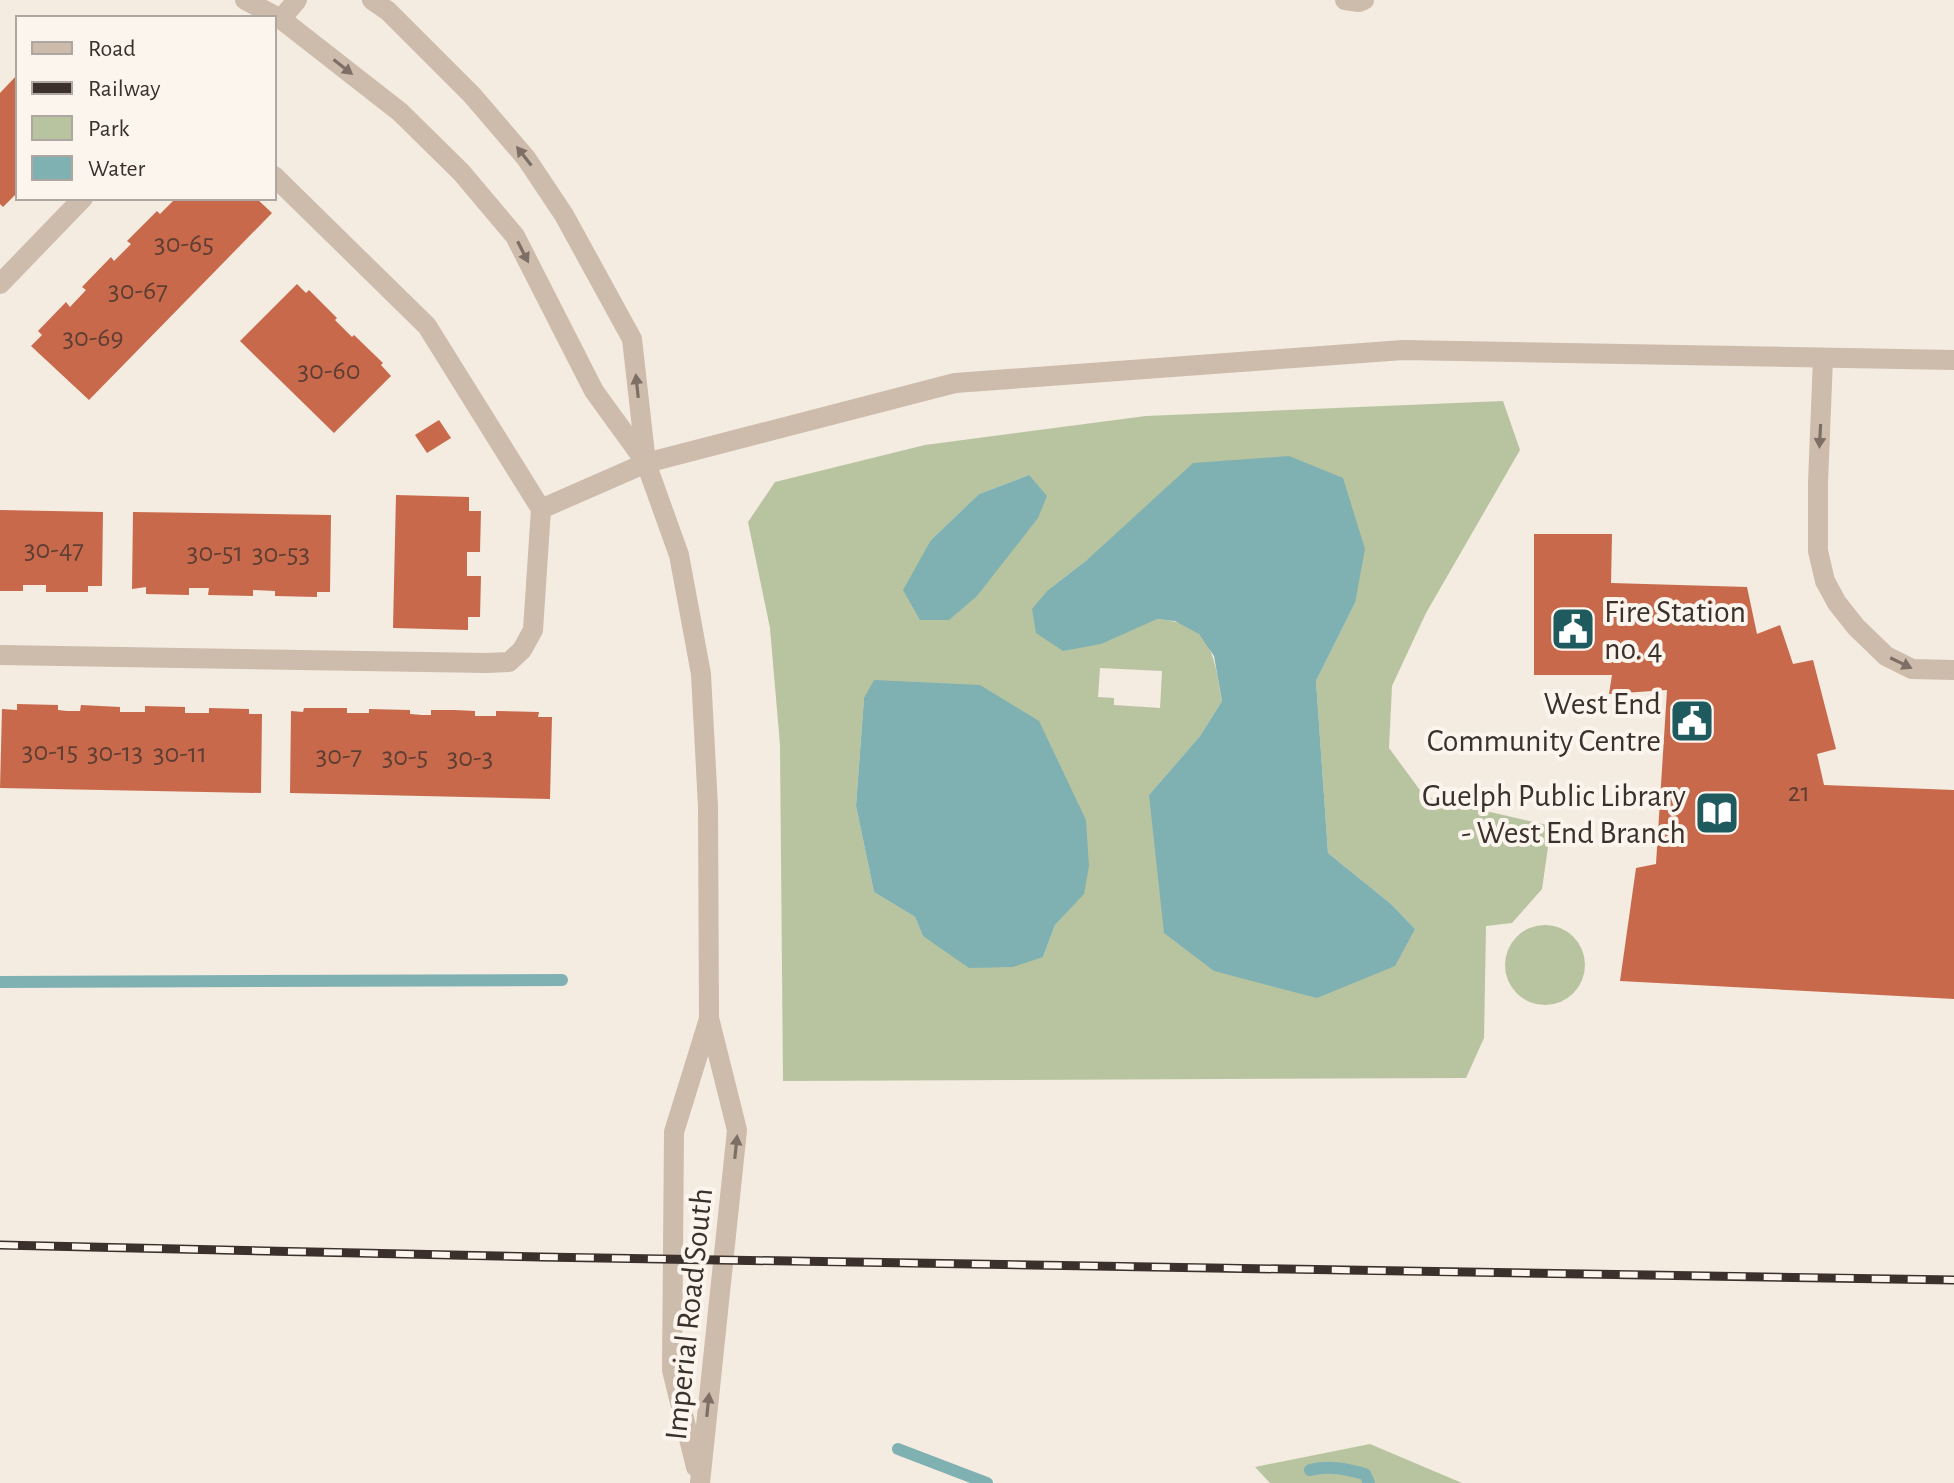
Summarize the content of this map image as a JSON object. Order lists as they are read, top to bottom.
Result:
{
  "streets": {
    "street": ["Imperial Road South"]
  },
  "places": {
    "public building": ["Fire Station no. 4", "West End Community Centre"],
    "library": ["Guelph Public Library - West End Branch"]
  },
  "house_numbers": [
    "30-65",
    "30-67",
    "30-69",
    "30-60",
    "30-47",
    "30-51",
    "30-53",
    "30-15",
    "30-13",
    "30-11",
    "30-7",
    "30-5",
    "30-3",
    "21"
  ],
  "legend": [
    "Road",
    "Railway",
    "Park",
    "Water"
  ]
}
